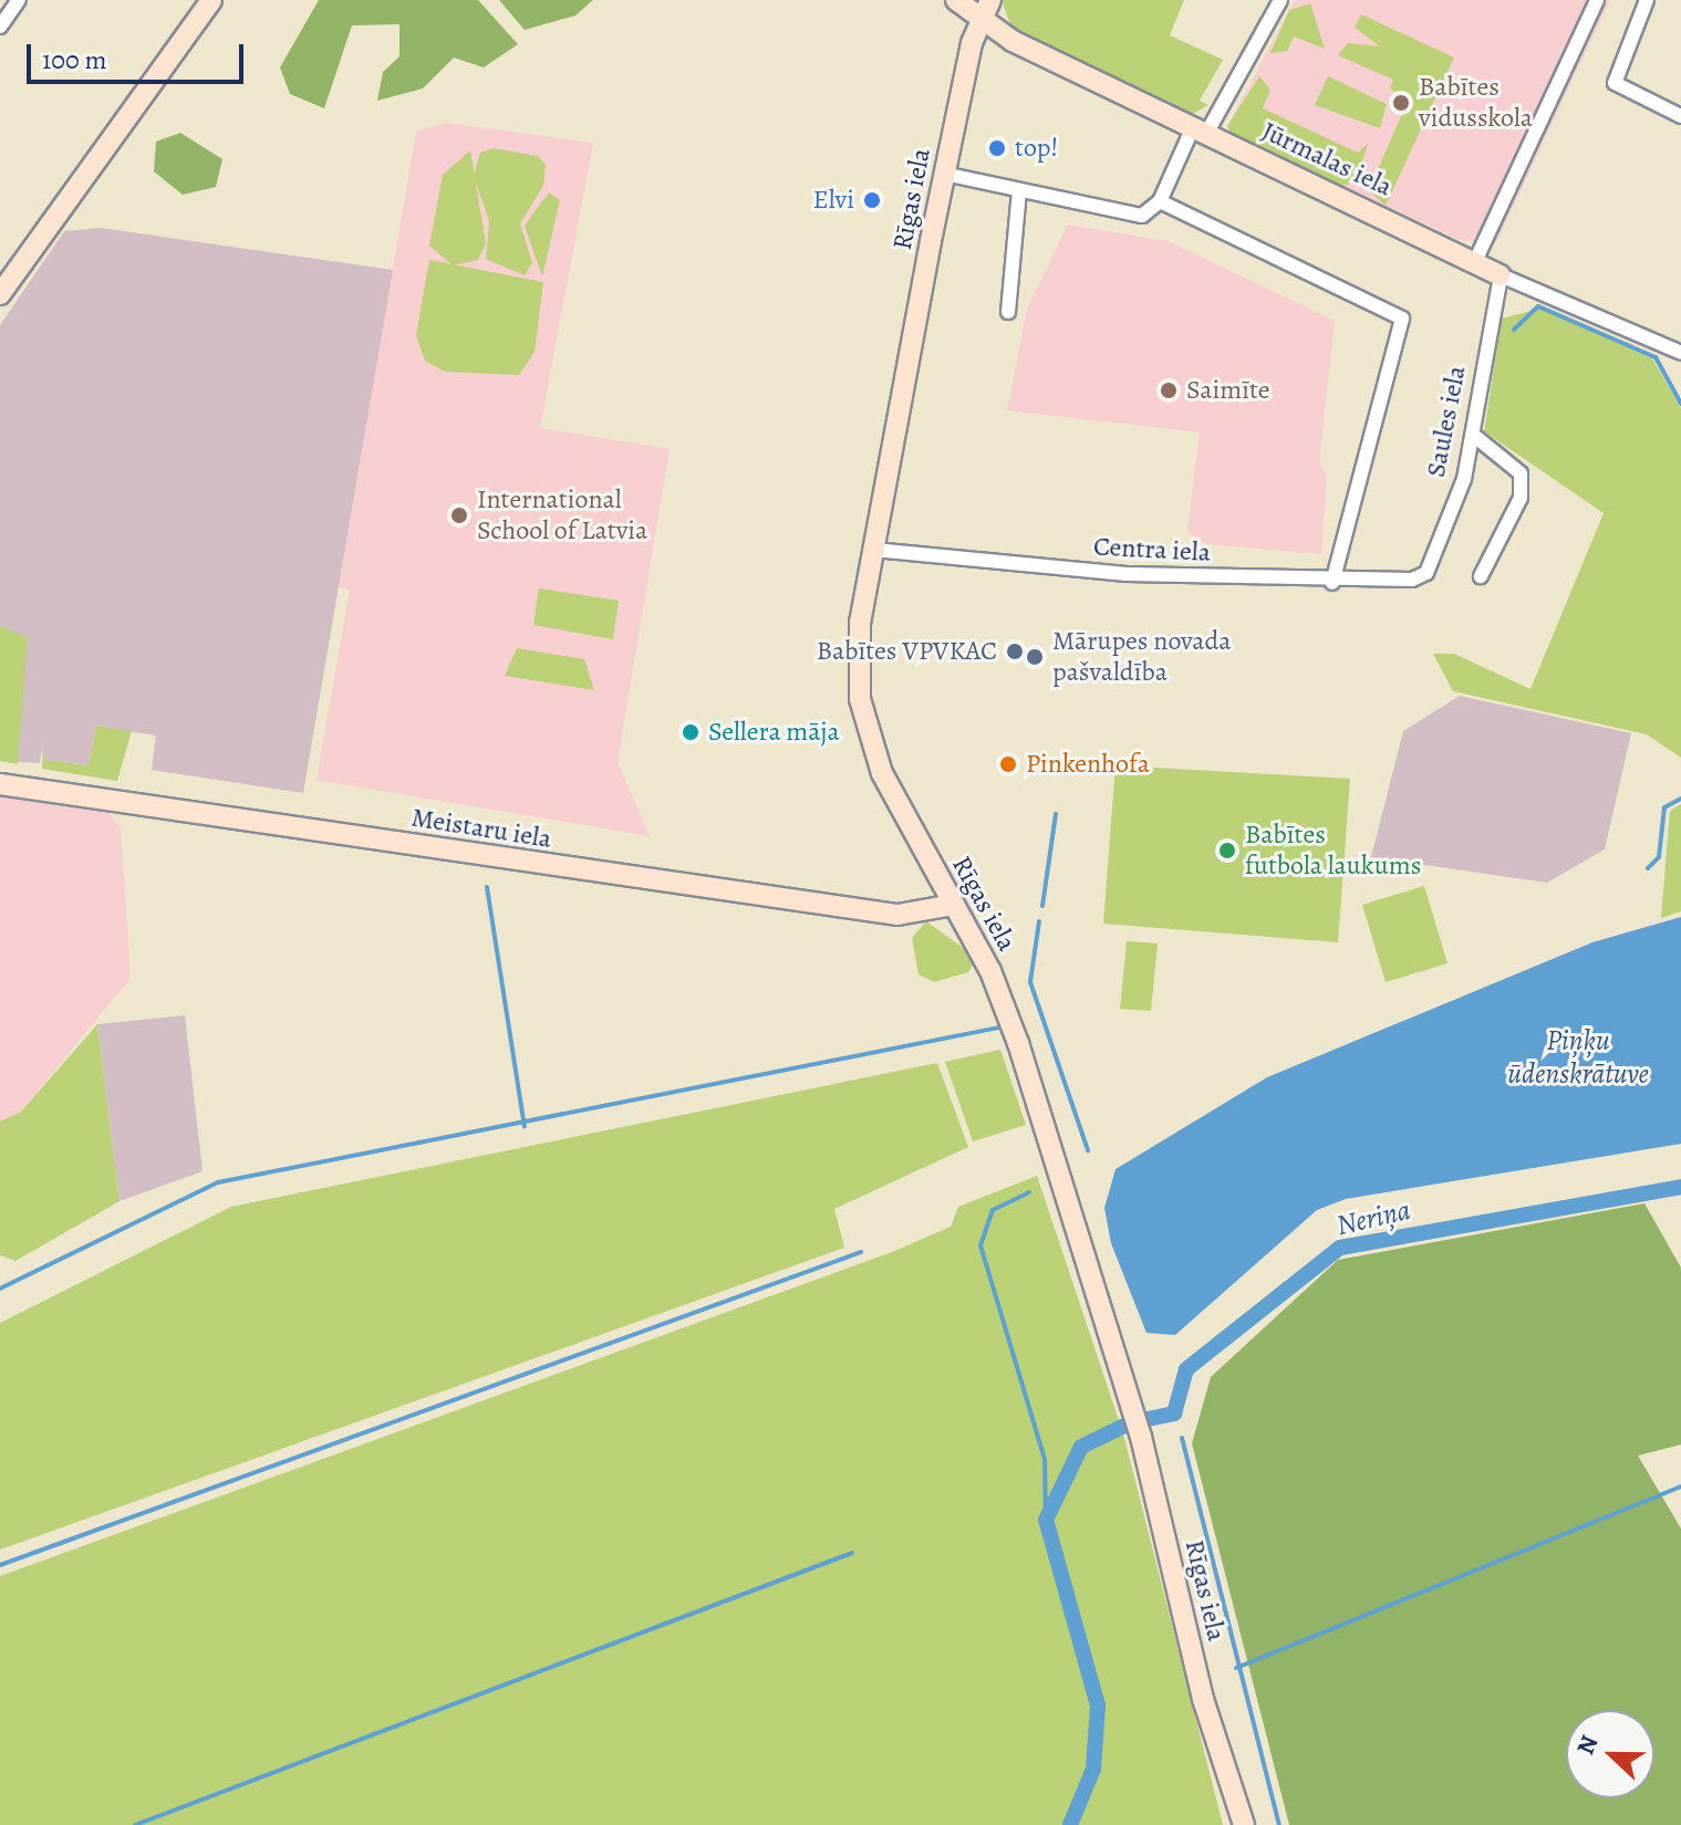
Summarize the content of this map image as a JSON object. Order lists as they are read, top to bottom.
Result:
{
  "streets": {
    "main road": ["Jūrmalas iela", "Rīgas iela", "Meistaru iela"],
    "street": ["Saules iela", "Centra iela"]
  },
  "crossings": [
    ["Jūrmalas iela", "Rīgas iela"],
    ["Jūrmalas iela", "Saules iela"],
    ["Rīgas iela", "Centra iela"],
    ["Rīgas iela", "Meistaru iela"],
    ["Saules iela", "Centra iela"]
  ],
  "water": ["Piņķu ūdenskrātuve", "Neriņa"],
  "places": [
    "Babītes vidusskola",
    "top!",
    "Elvi",
    "Saimīte",
    "International School of Latvia",
    "Babītes VPVKAC",
    "Mārupes novada pašvaldība",
    "Sellera māja",
    "Pinkenhofa",
    "Babītes futbola laukums"
  ],
  "scale_bar": "100 m",
  "north": "left"
}
